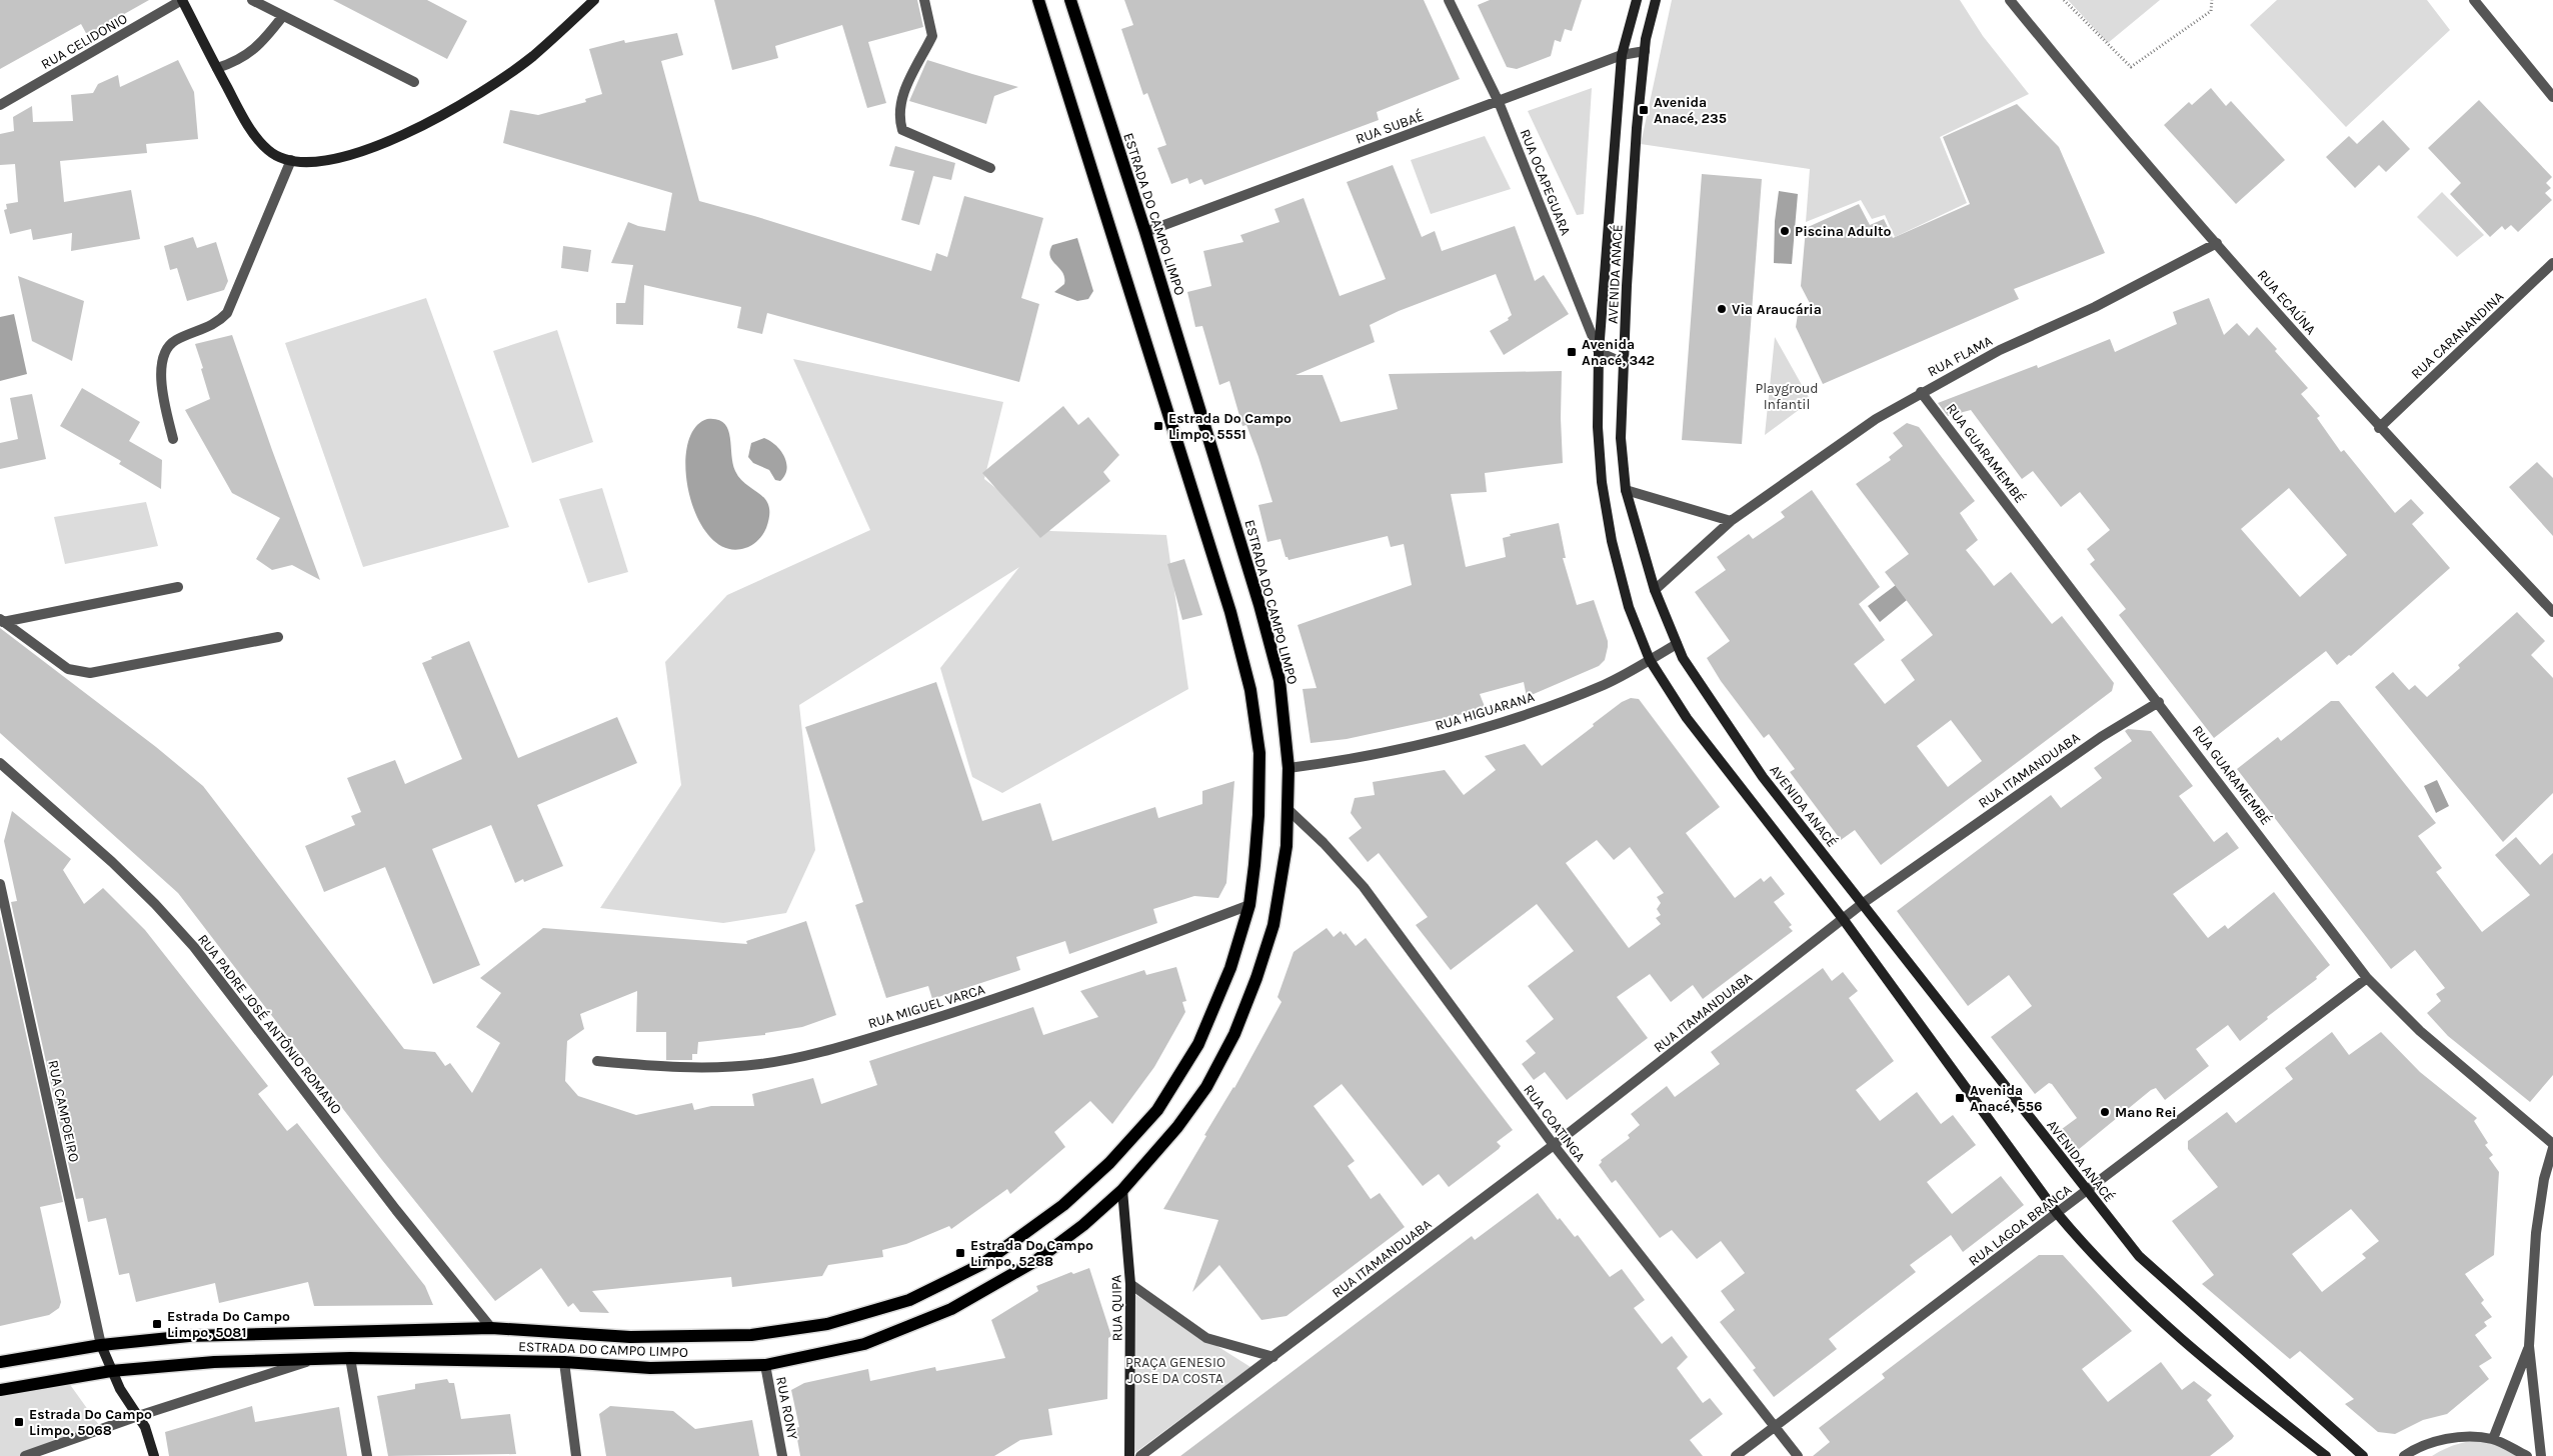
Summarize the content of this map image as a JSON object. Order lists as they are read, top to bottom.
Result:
{
  "streets": {
    "main road": ["ESTRADA DO CAMPO LIMPO"],
    "street": [
      "RUA CELIDONIO",
      "RUA SUBAÉ",
      "RUA OCAPEGUARA",
      "AVENIDA ANACÉ",
      "RUA ECAÚNA",
      "RUA CARANANDINA",
      "RUA FLAMA",
      "RUA GUARAMEMBÉ",
      "RUA HIGUARANA",
      "RUA ITAMANDUABA",
      "RUA MIGUEL VARCA",
      "RUA PADRE JOSÉ ANTÔNIO ROMANO",
      "RUA CAMPOEIRO",
      "RUA COATINGA",
      "RUA LAGOA BRANCA",
      "RUA QUIPA",
      "RUA RONY"
    ]
  },
  "crossings": [
    ["RUA SUBAÉ", "RUA OCAPEGUARA"],
    ["RUA SUBAÉ", "ESTRADA DO CAMPO LIMPO"],
    ["RUA SUBAÉ", "AVENIDA ANACÉ"],
    ["RUA OCAPEGUARA", "AVENIDA ANACÉ"],
    ["ESTRADA DO CAMPO LIMPO", "RUA HIGUARANA"],
    ["ESTRADA DO CAMPO LIMPO", "RUA MIGUEL VARCA"],
    ["ESTRADA DO CAMPO LIMPO", "RUA PADRE JOSÉ ANTÔNIO ROMANO"],
    ["ESTRADA DO CAMPO LIMPO", "RUA CAMPOEIRO"],
    ["ESTRADA DO CAMPO LIMPO", "RUA COATINGA"],
    ["ESTRADA DO CAMPO LIMPO", "RUA QUIPA"],
    ["ESTRADA DO CAMPO LIMPO", "RUA RONY"],
    ["AVENIDA ANACÉ", "RUA FLAMA"],
    ["AVENIDA ANACÉ", "RUA HIGUARANA"],
    ["AVENIDA ANACÉ", "RUA ITAMANDUABA"],
    ["AVENIDA ANACÉ", "RUA LAGOA BRANCA"],
    ["RUA ECAÚNA", "RUA CARANANDINA"],
    ["RUA ECAÚNA", "RUA FLAMA"],
    ["RUA FLAMA", "RUA GUARAMEMBÉ"],
    ["RUA GUARAMEMBÉ", "RUA ITAMANDUABA"],
    ["RUA GUARAMEMBÉ", "RUA LAGOA BRANCA"],
    ["RUA ITAMANDUABA", "RUA COATINGA"],
    ["RUA COATINGA", "RUA LAGOA BRANCA"]
  ],
  "parks": ["Playgroud Infantil", "PRAÇA GENESIO JOSE DA COSTA"],
  "places": {
    "transit": [
      "Avenida Anacé, 235",
      "Avenida Anacé, 342",
      "Estrada Do Campo Limpo, 5551",
      "Avenida Anacé, 556",
      "Estrada Do Campo Limpo, 5288",
      "Estrada Do Campo Limpo, 5081",
      "Estrada Do Campo Limpo, 5068"
    ],
    "other": ["Piscina Adulto", "Via Araucária", "Mano Rei"]
  }
}
